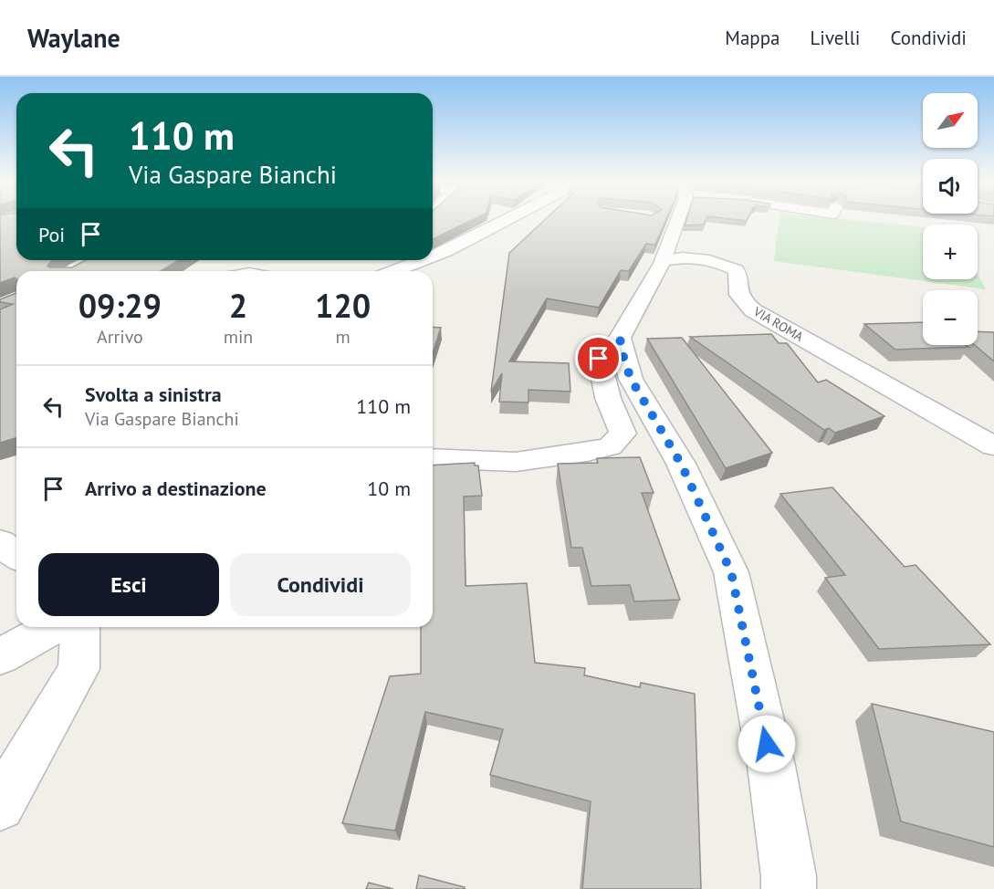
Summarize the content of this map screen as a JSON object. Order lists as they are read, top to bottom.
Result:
{
  "streets": {
    "street": ["VIA ROMA"]
  },
  "north": "top right",
  "page": {
    "header": "Waylane",
    "nav": ["Mappa", "Livelli", "Condividi"],
    "map_buttons": ["+", "−"],
    "turn": ["110 m", "Via Gaspare Bianchi"],
    "then": "Poi",
    "eta": [
      "09:29",
      "Arrivo",
      "2",
      "min",
      "120",
      "m"
    ],
    "list": [
      {
        "name": "Svolta a sinistra",
        "note": "Via Gaspare Bianchi",
        "value": "110 m"
      },
      {
        "name": "Arrivo a destinazione",
        "value": "10 m"
      }
    ],
    "buttons": ["Esci", "Condividi"]
  }
}
